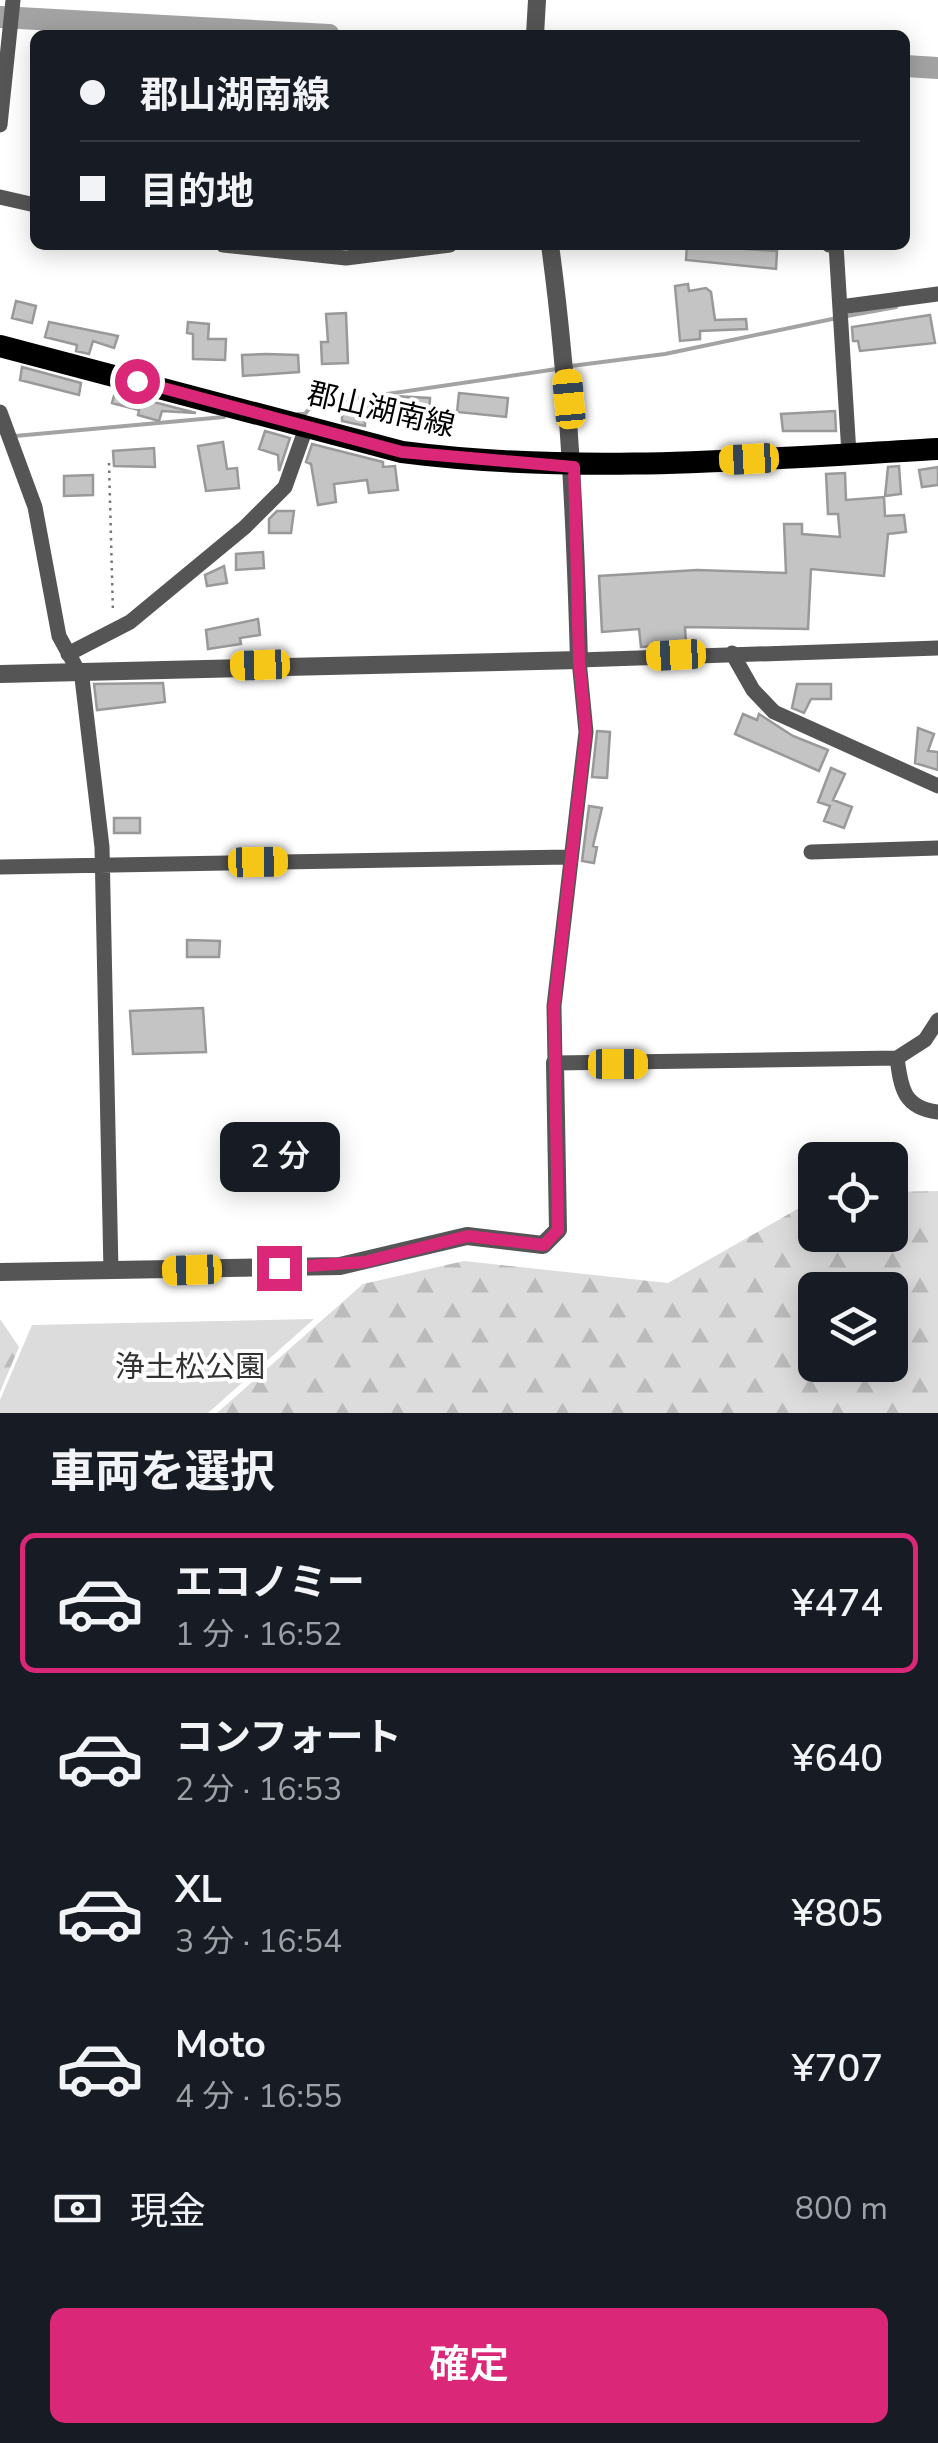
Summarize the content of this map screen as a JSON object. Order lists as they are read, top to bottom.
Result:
{
  "streets": {
    "main road": ["郡山湖南線"]
  },
  "parks": ["浄土松公園"],
  "page": {
    "banner": ["郡山湖南線", "目的地"],
    "bubble": "2 分",
    "heading": "車両を選択",
    "list": [
      {
        "name": "エコノミー",
        "note": "1 分 · 16:52",
        "value": "¥474"
      },
      {
        "name": "コンフォート",
        "note": "2 分 · 16:53",
        "value": "¥640"
      },
      {
        "name": "XL",
        "note": "3 分 · 16:54",
        "value": "¥805"
      },
      {
        "name": "Moto",
        "note": "4 分 · 16:55",
        "value": "¥707"
      }
    ],
    "pay": ["現金", "800 m"],
    "buttons": "確定"
  }
}
